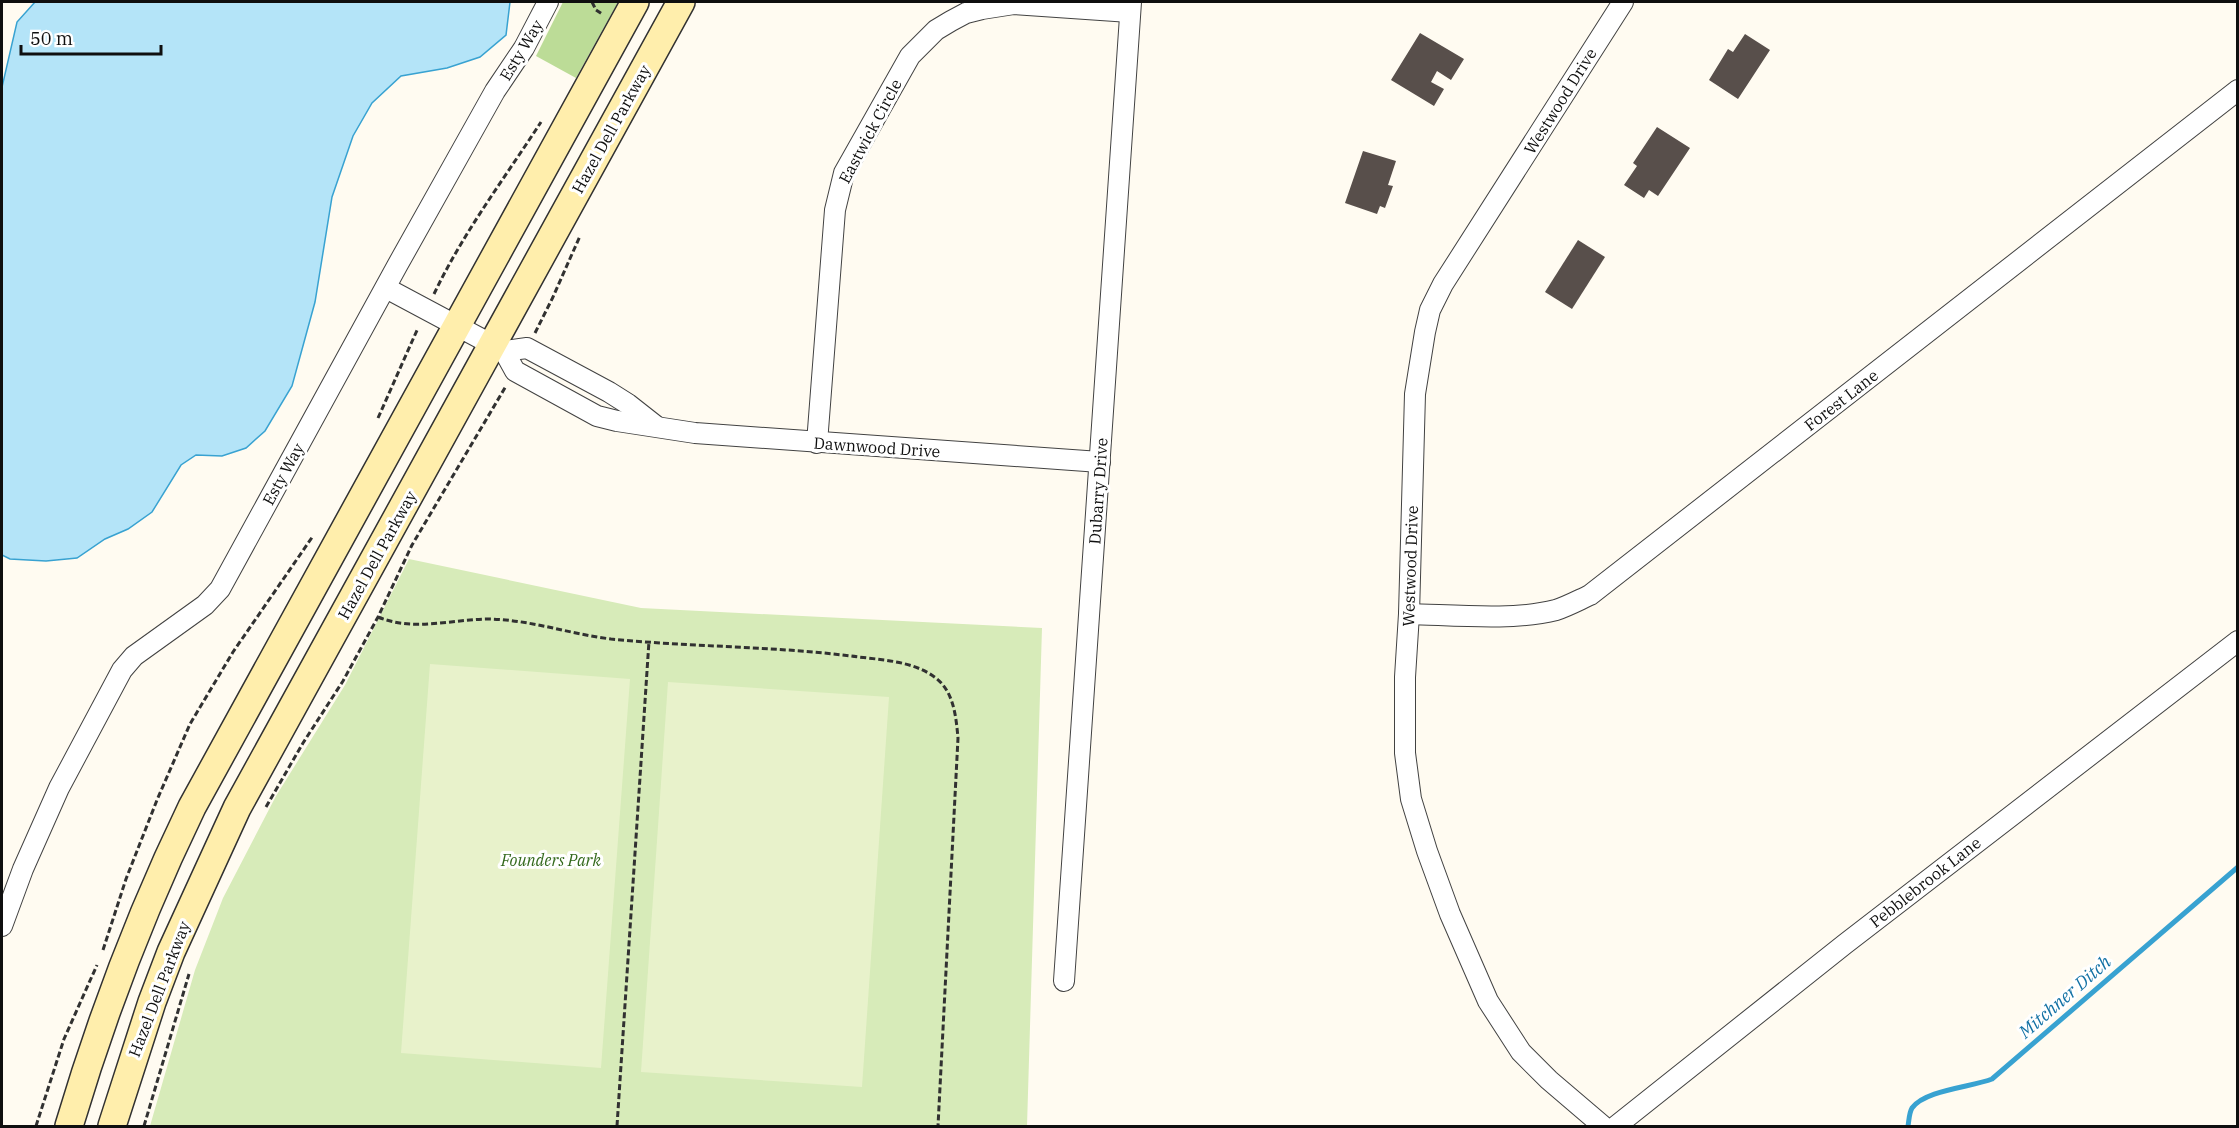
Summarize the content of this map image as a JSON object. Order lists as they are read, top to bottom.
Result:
{
  "streets": {
    "main road": ["Hazel Dell Parkway"],
    "street": [
      "Esty Way",
      "Westwood Drive",
      "Eastwick Circle",
      "Forest Lane",
      "Dawnwood Drive",
      "Dubarry Drive",
      "Pebblebrook Lane"
    ]
  },
  "crossings": [
    ["Esty Way", "Dawnwood Drive"],
    ["Westwood Drive", "Forest Lane"],
    ["Hazel Dell Parkway", "Dawnwood Drive"],
    ["Eastwick Circle", "Dawnwood Drive"],
    ["Eastwick Circle", "Dubarry Drive"],
    ["Dawnwood Drive", "Dubarry Drive"]
  ],
  "water": ["Mitchner Ditch"],
  "parks": ["Founders Park"],
  "scale_bar": "50 m"
}
